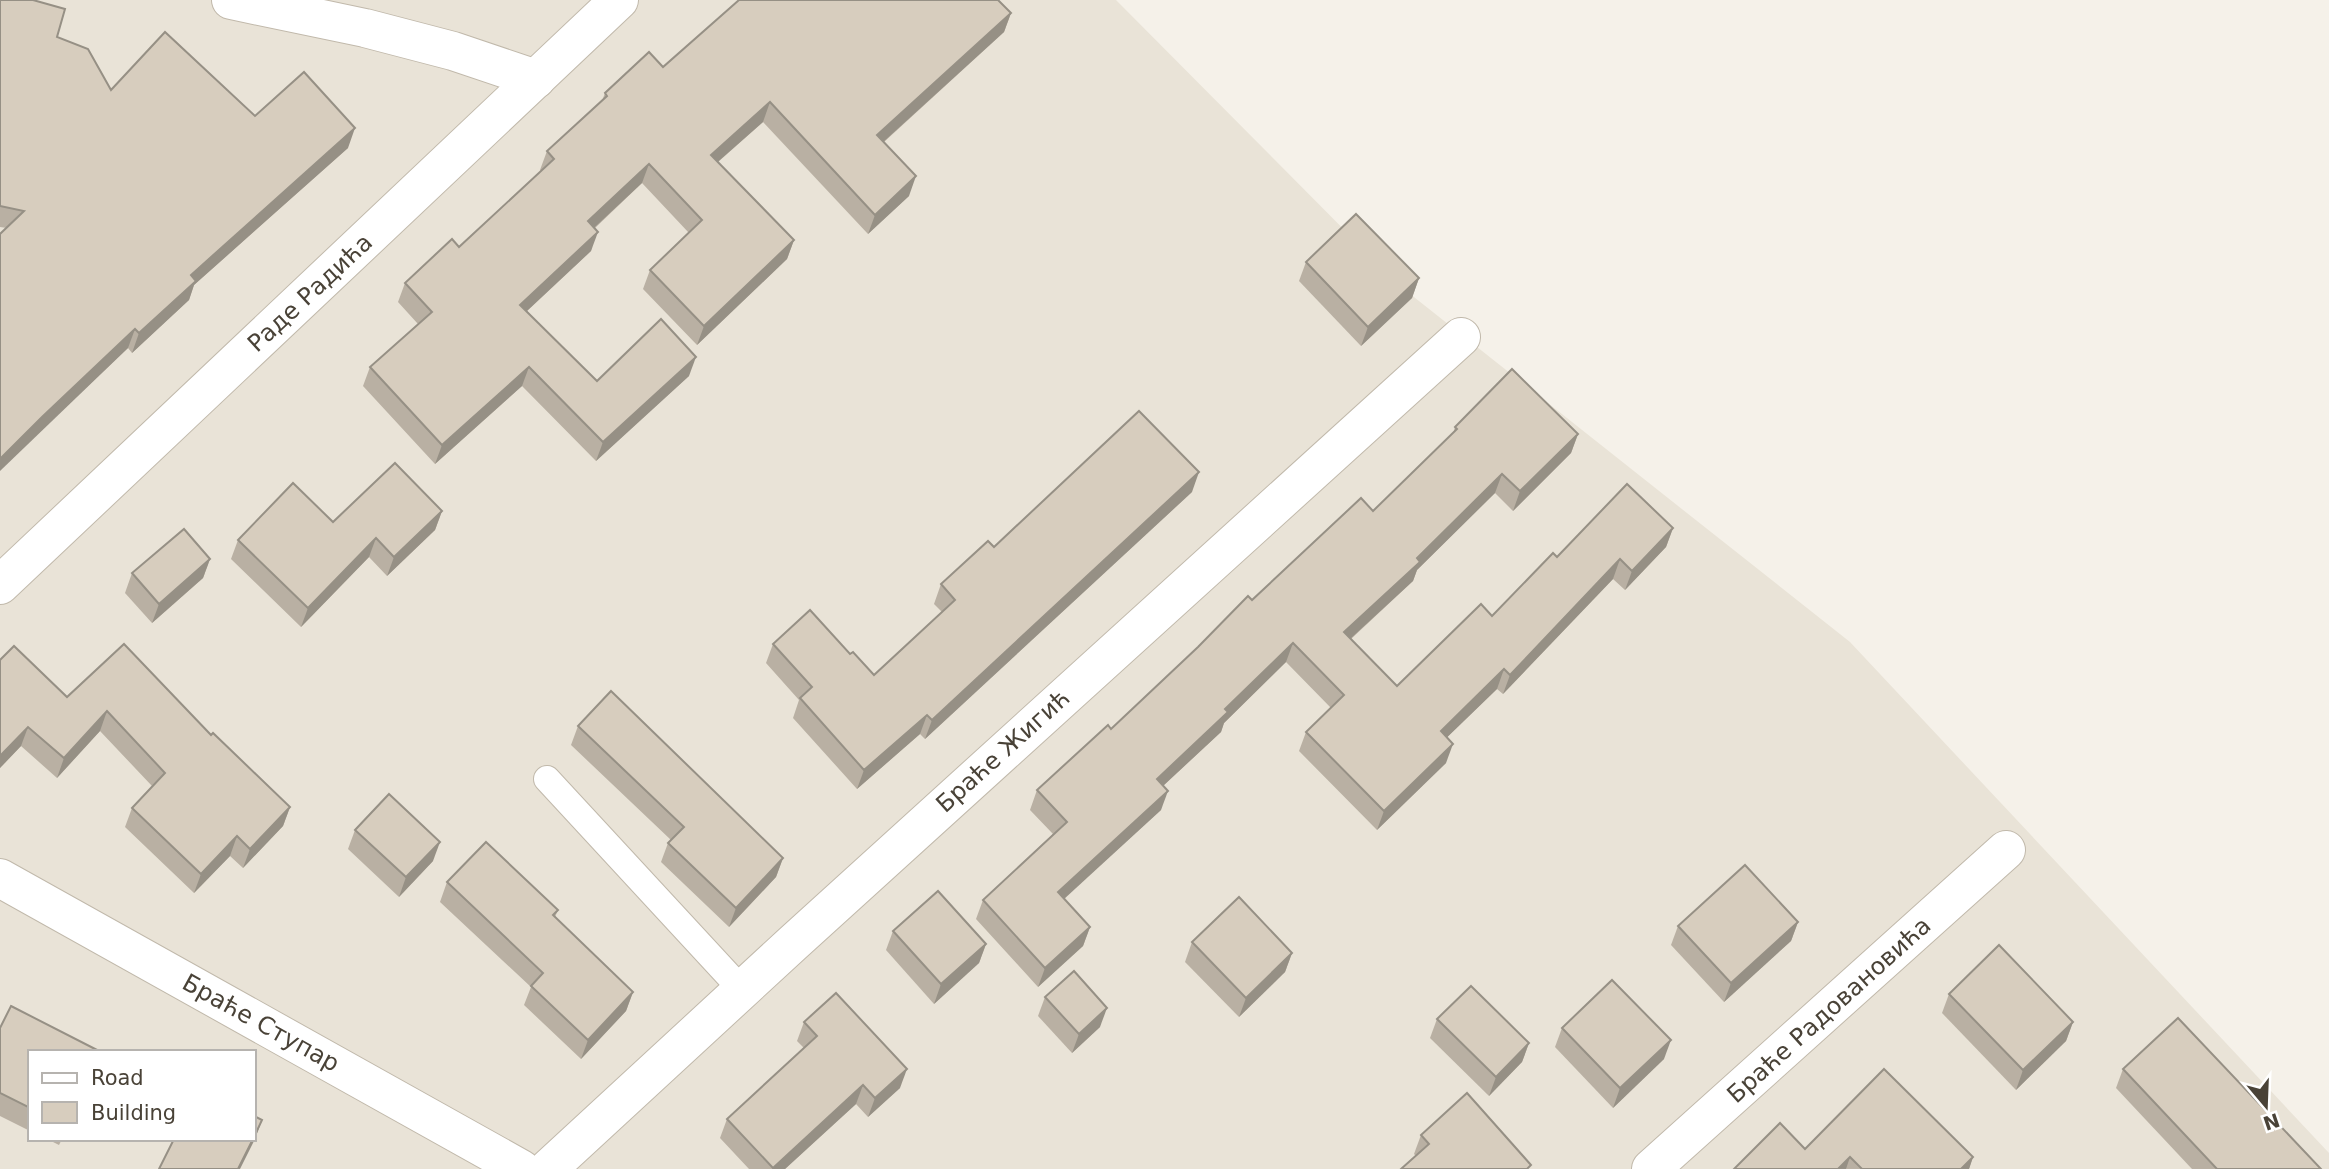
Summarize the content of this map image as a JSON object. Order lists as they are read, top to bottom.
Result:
{
  "streets": {
    "street": [
      "Раде Радића",
      "Браће Жигић",
      "Браће Радовановића",
      "Браће Ступар"
    ]
  },
  "legend": ["Road", "Building"],
  "north": "bottom"
}
